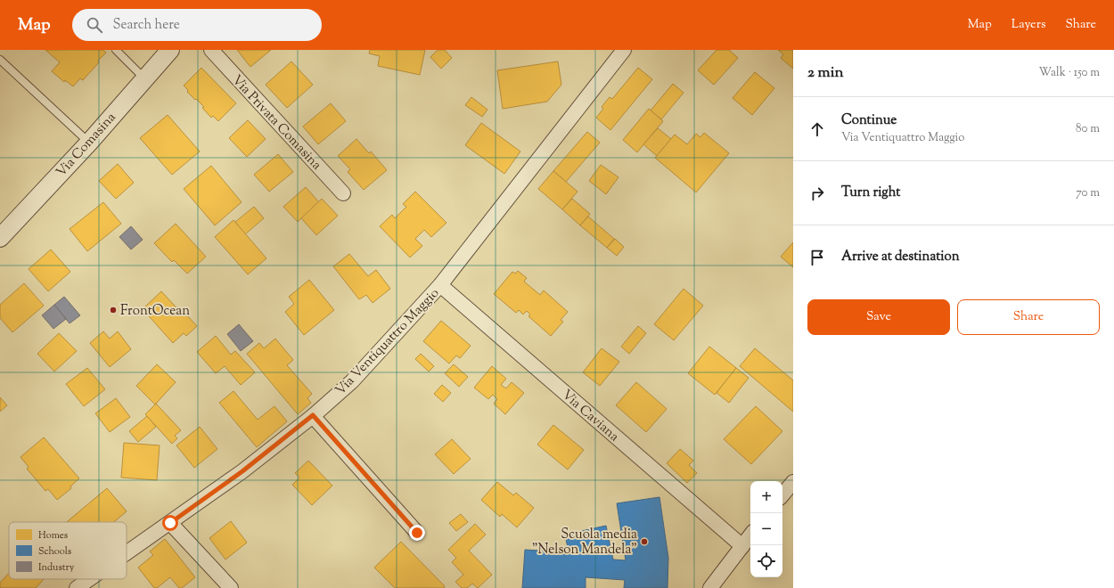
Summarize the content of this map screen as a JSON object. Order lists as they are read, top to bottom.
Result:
{
  "streets": {
    "street": [
      "Via Privata Comasina",
      "Via Comasina",
      "Via Ventiquattro Maggio",
      "Via Caviana"
    ]
  },
  "crossings": [
    ["Via Ventiquattro Maggio", "Via Caviana"]
  ],
  "places": ["FrontOcean", "Scuola media \"Nelson Mandela\""],
  "legend": ["Homes", "Schools", "Industry"],
  "page": {
    "header": "Map",
    "search": "Search here",
    "nav": ["Map", "Layers", "Share"],
    "heading": ["2 min", "Walk · 150 m"],
    "list": [
      ["Continue", "Via Ventiquattro Maggio", "80 m"],
      ["Turn right", "70 m"],
      "Arrive at destination"
    ],
    "buttons": ["Save", "Share"],
    "map_buttons": ["+", "−"]
  }
}
